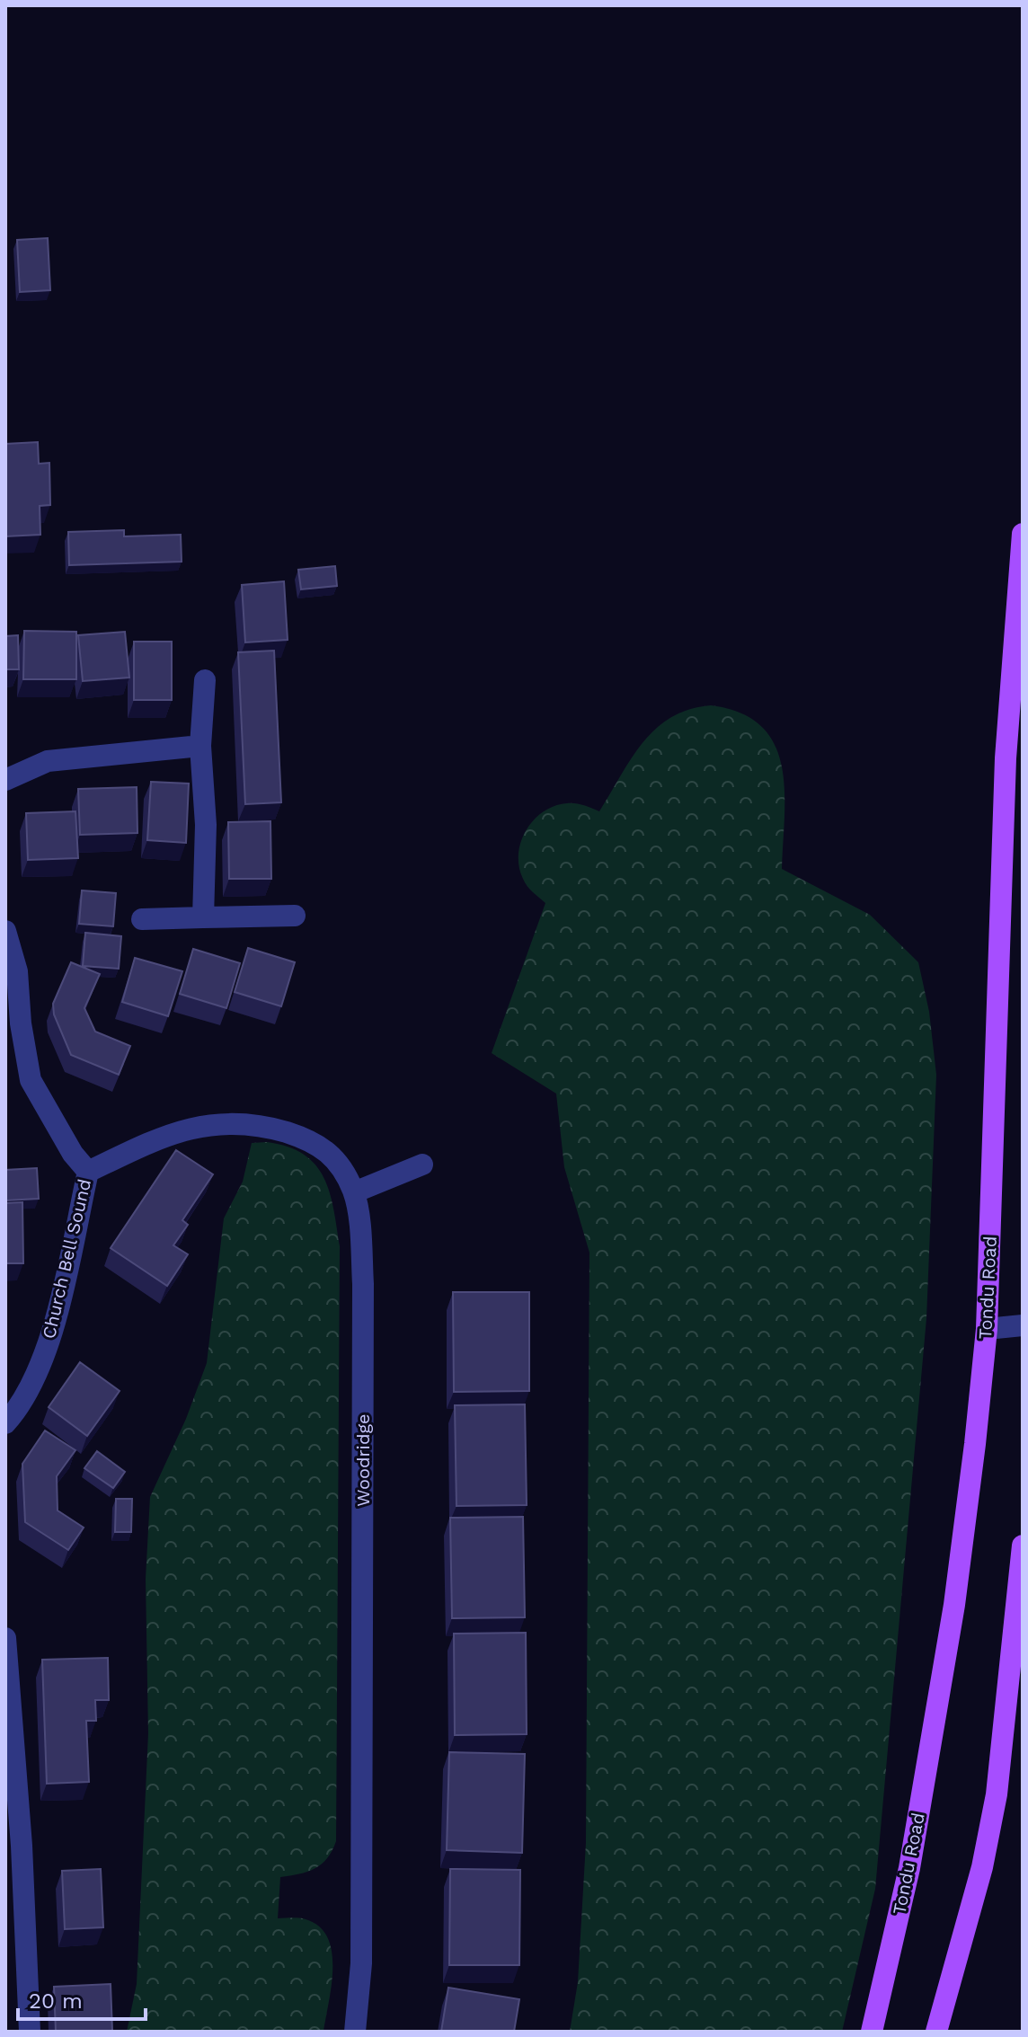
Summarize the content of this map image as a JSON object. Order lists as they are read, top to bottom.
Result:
{
  "streets": {
    "main road": ["Tondu Road"],
    "street": ["Church Bell Sound", "Woodridge"]
  },
  "crossings": [
    ["Church Bell Sound", "Woodridge"]
  ],
  "scale_bar": "20 m"
}
